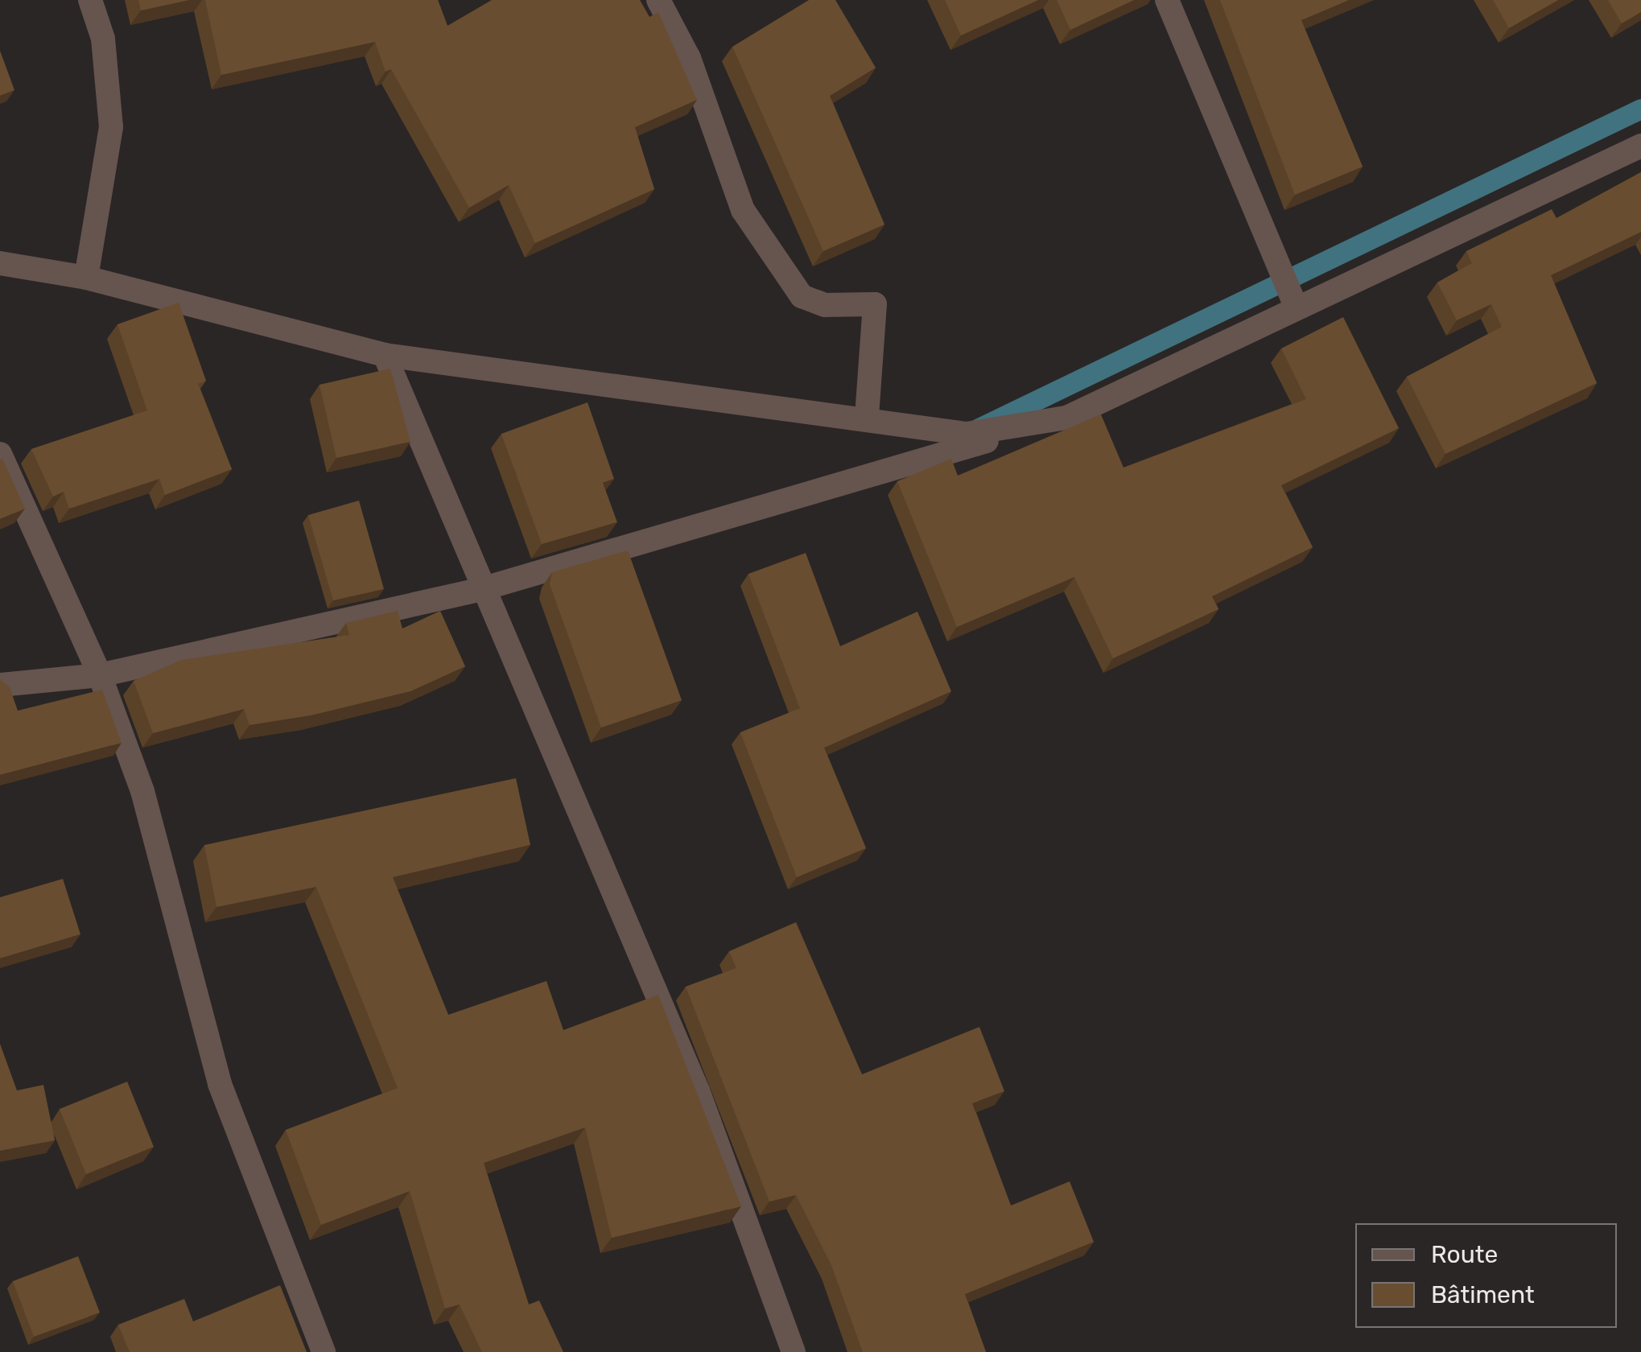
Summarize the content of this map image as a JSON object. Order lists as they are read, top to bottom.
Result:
{
  "legend": ["Route", "Bâtiment"]
}
